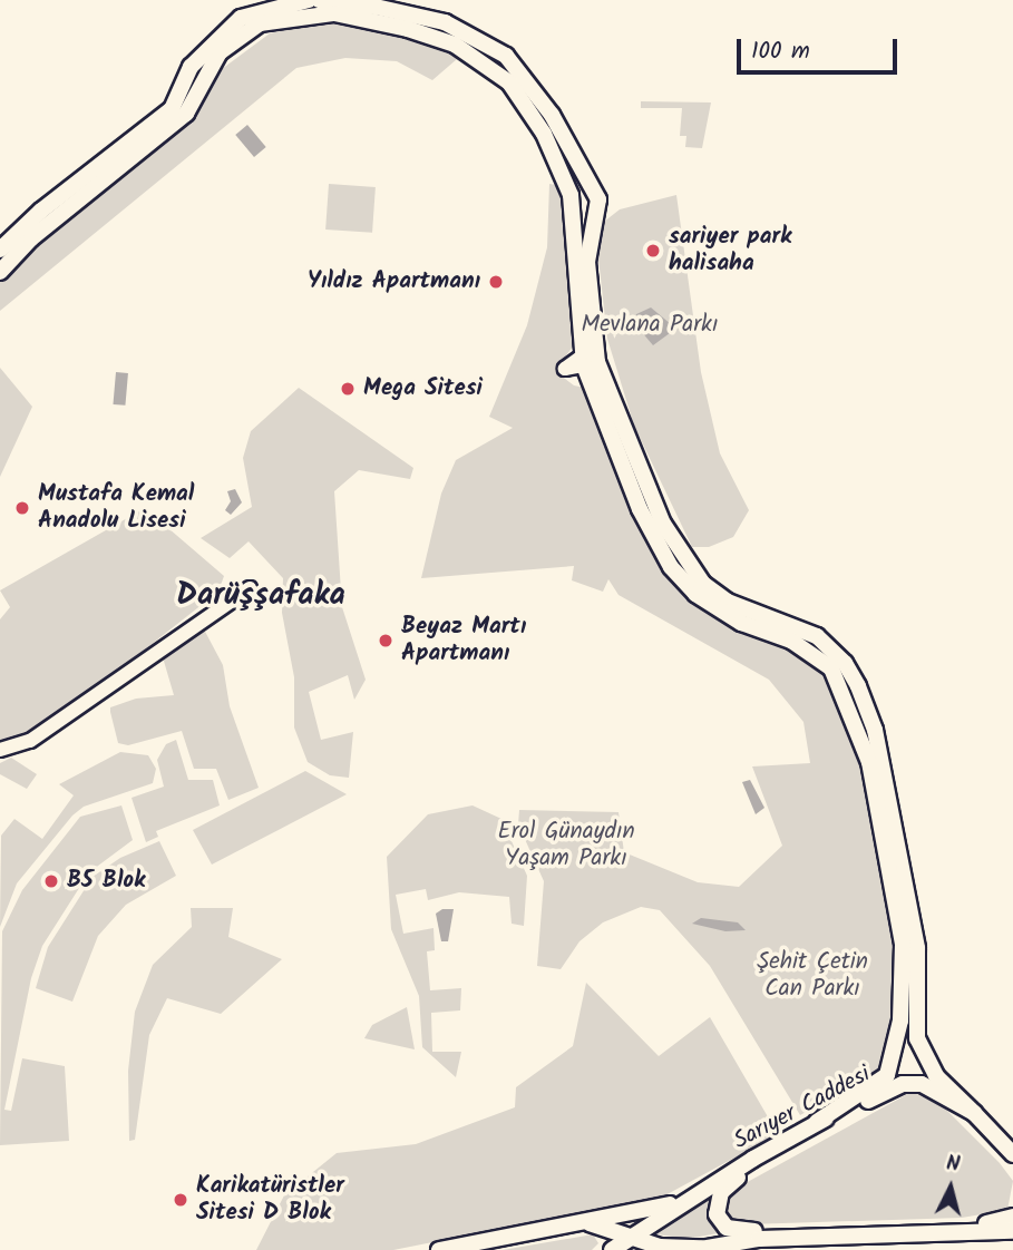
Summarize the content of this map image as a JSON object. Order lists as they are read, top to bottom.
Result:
{
  "streets": {
    "main road": ["Sarıyer Caddesi"]
  },
  "districts": ["Darüşşafaka"],
  "parks": ["Mevlana Parkı", "Erol Günaydın Yaşam Parkı", "Şehit Çetin Can Parkı"],
  "places": [
    "sariyer park halisaha",
    "Yıldız Apartmanı",
    "Mega Sitesi",
    "Mustafa Kemal Anadolu Lisesi",
    "Beyaz Martı Apartmanı",
    "B5 Blok",
    "Karikatüristler Sitesi D Blok"
  ],
  "scale_bar": "100 m",
  "north": "top"
}
